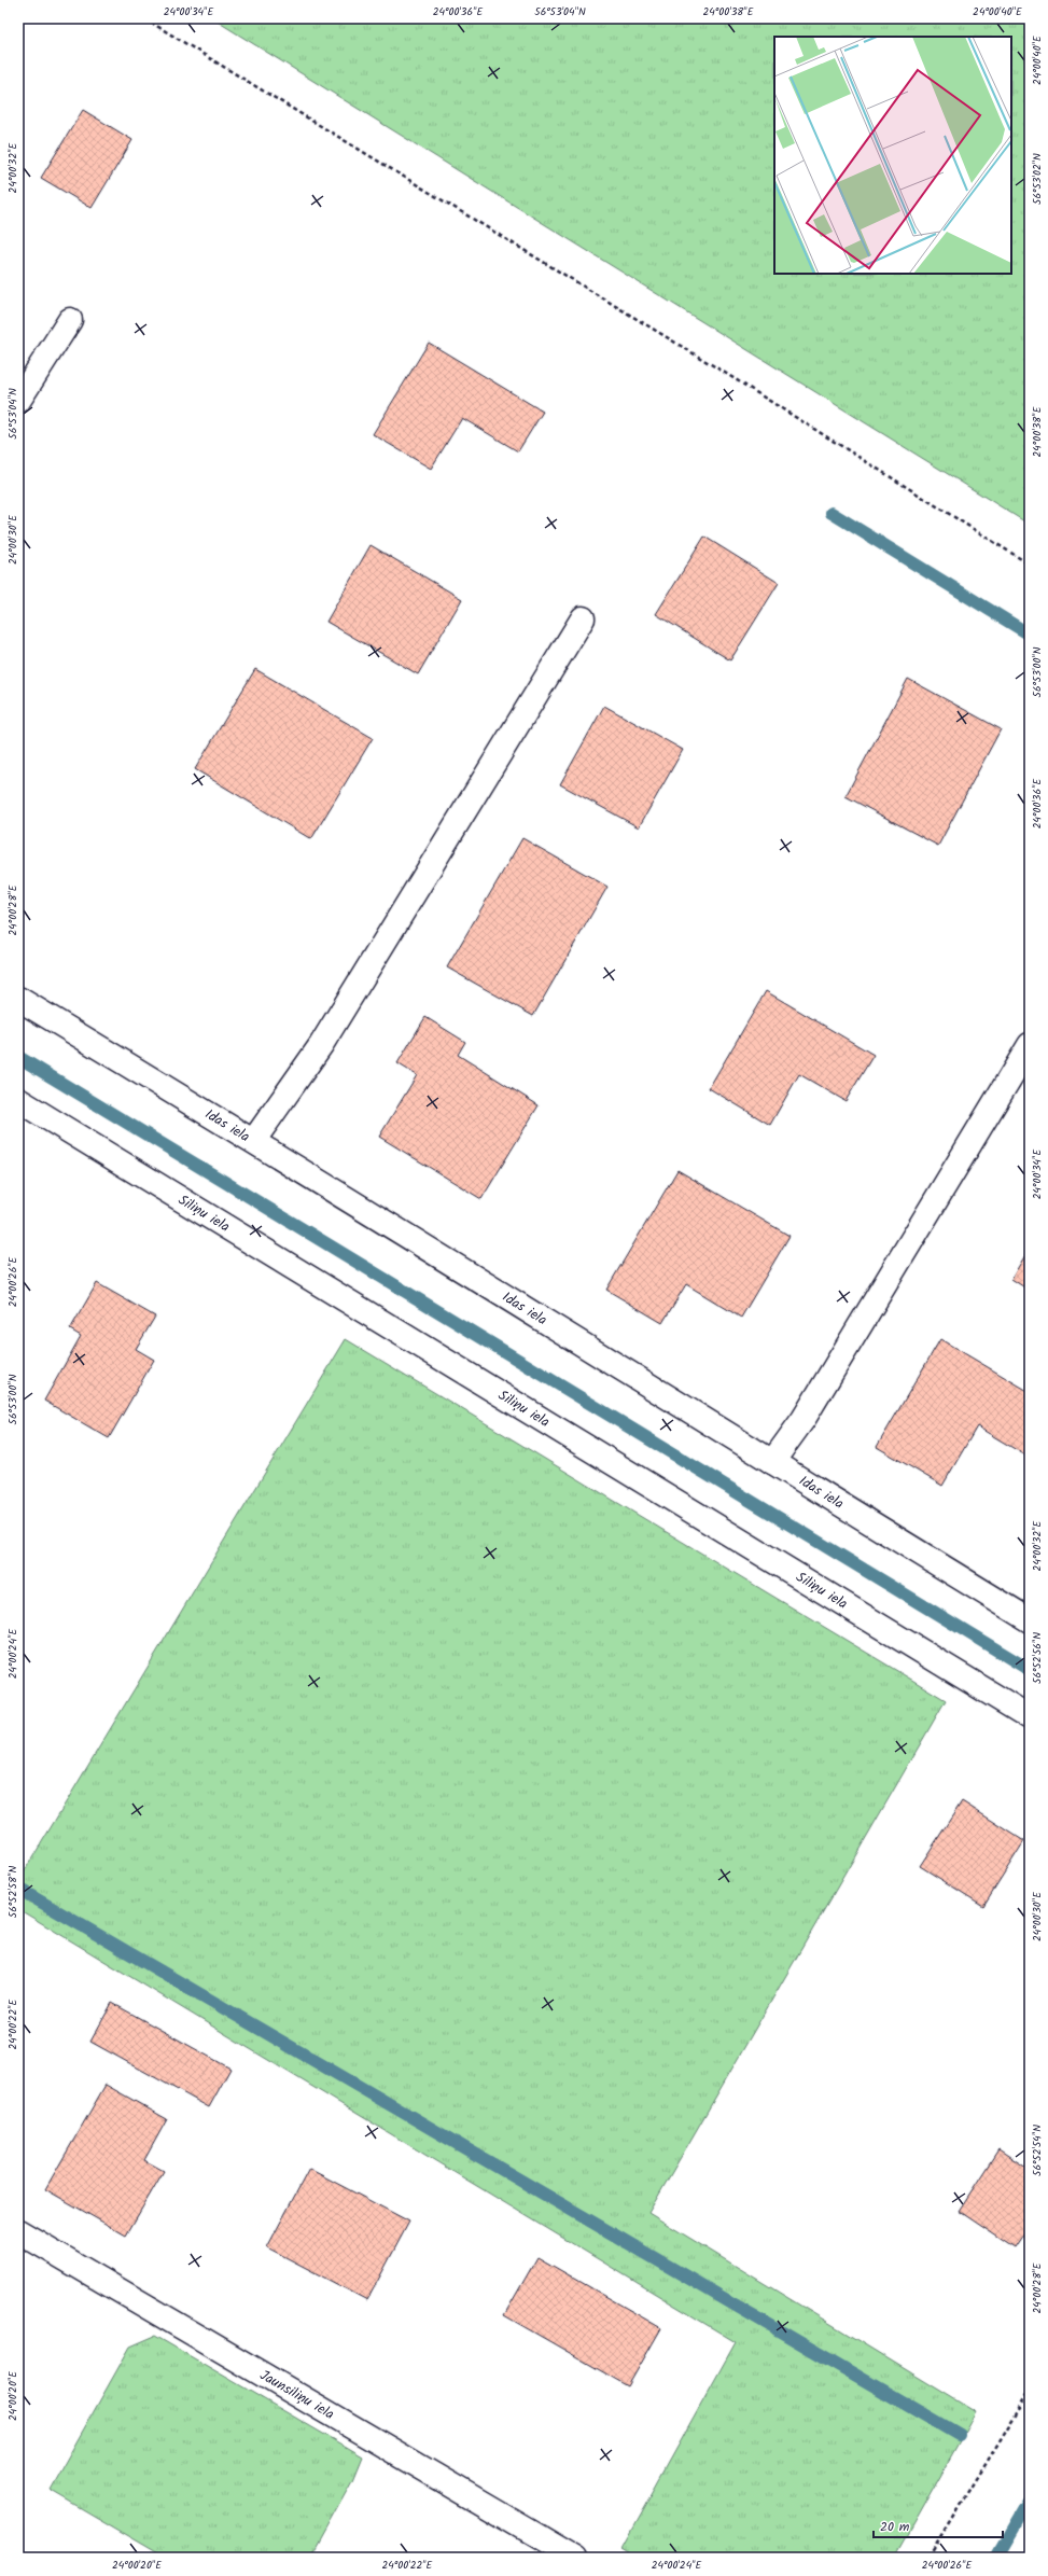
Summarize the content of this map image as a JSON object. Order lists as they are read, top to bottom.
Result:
{
  "streets": {
    "street": ["Idas iela", "Siliņu iela", "Jaunsiliņu iela"]
  },
  "scale_bar": "20 m",
  "coordinates": [
    "24°00'34\"E",
    "24°00'36\"E",
    "56°53'04\"N",
    "24°00'38\"E",
    "24°00'40\"E",
    "24°00'32\"E",
    "56°53'02\"N",
    "24°00'30\"E",
    "56°53'00\"N",
    "24°00'28\"E",
    "24°00'26\"E",
    "24°00'24\"E",
    "56°52'56\"N",
    "56°52'58\"N",
    "24°00'22\"E",
    "56°52'54\"N",
    "24°00'20\"E"
  ]
}
